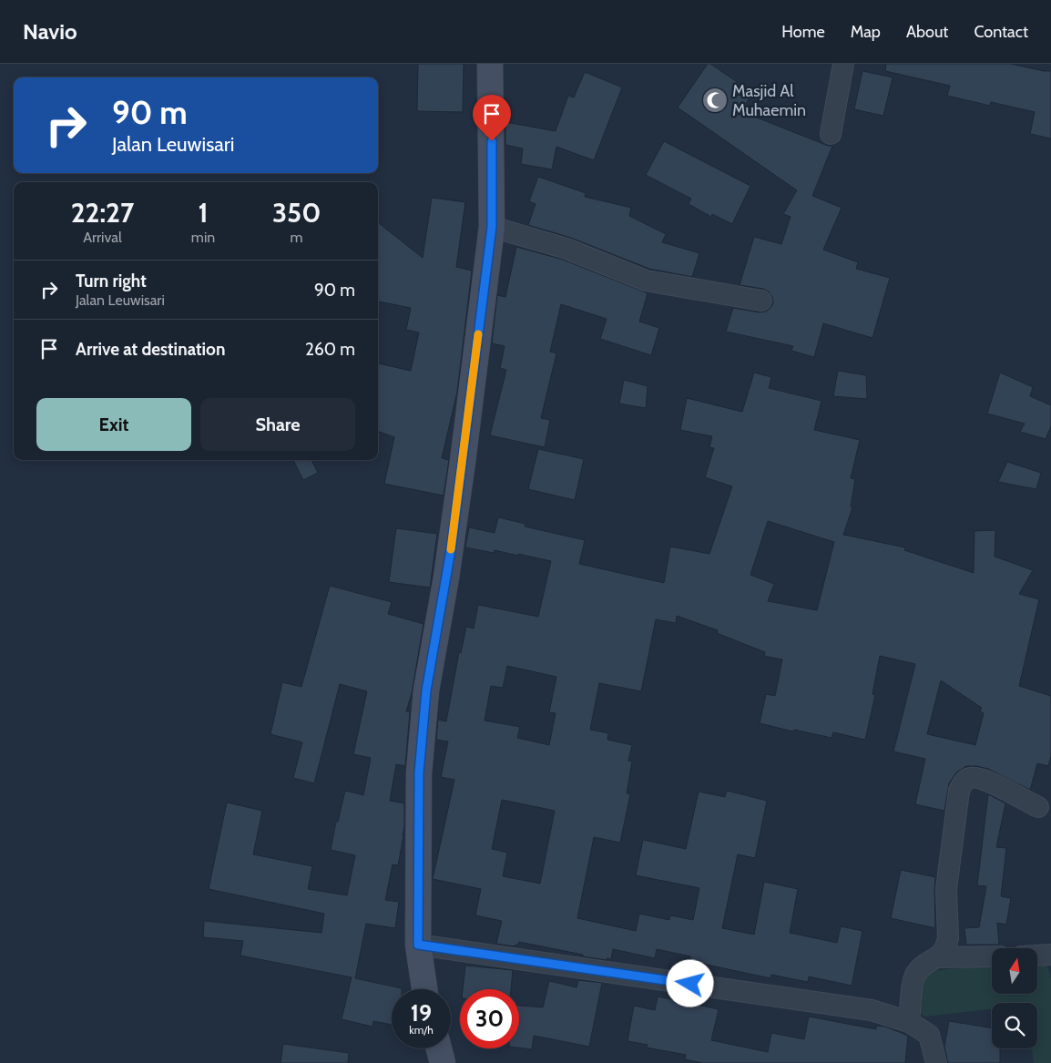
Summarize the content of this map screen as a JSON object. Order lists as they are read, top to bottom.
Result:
{
  "places": {
    "mosque": ["Masjid Al Muhaemin"]
  },
  "north": "top",
  "page": {
    "header": "Navio",
    "nav": [
      "Home",
      "Map",
      "About",
      "Contact"
    ],
    "turn": ["90 m", "Jalan Leuwisari"],
    "eta": [
      "22:27",
      "Arrival",
      "1",
      "min",
      "350",
      "m"
    ],
    "list": [
      {
        "name": "Turn right",
        "note": "Jalan Leuwisari",
        "value": "90 m"
      },
      {
        "name": "Arrive at destination",
        "value": "260 m"
      }
    ],
    "buttons": ["Exit", "Share"],
    "speed": "19 km/h",
    "limit": "30"
  }
}
